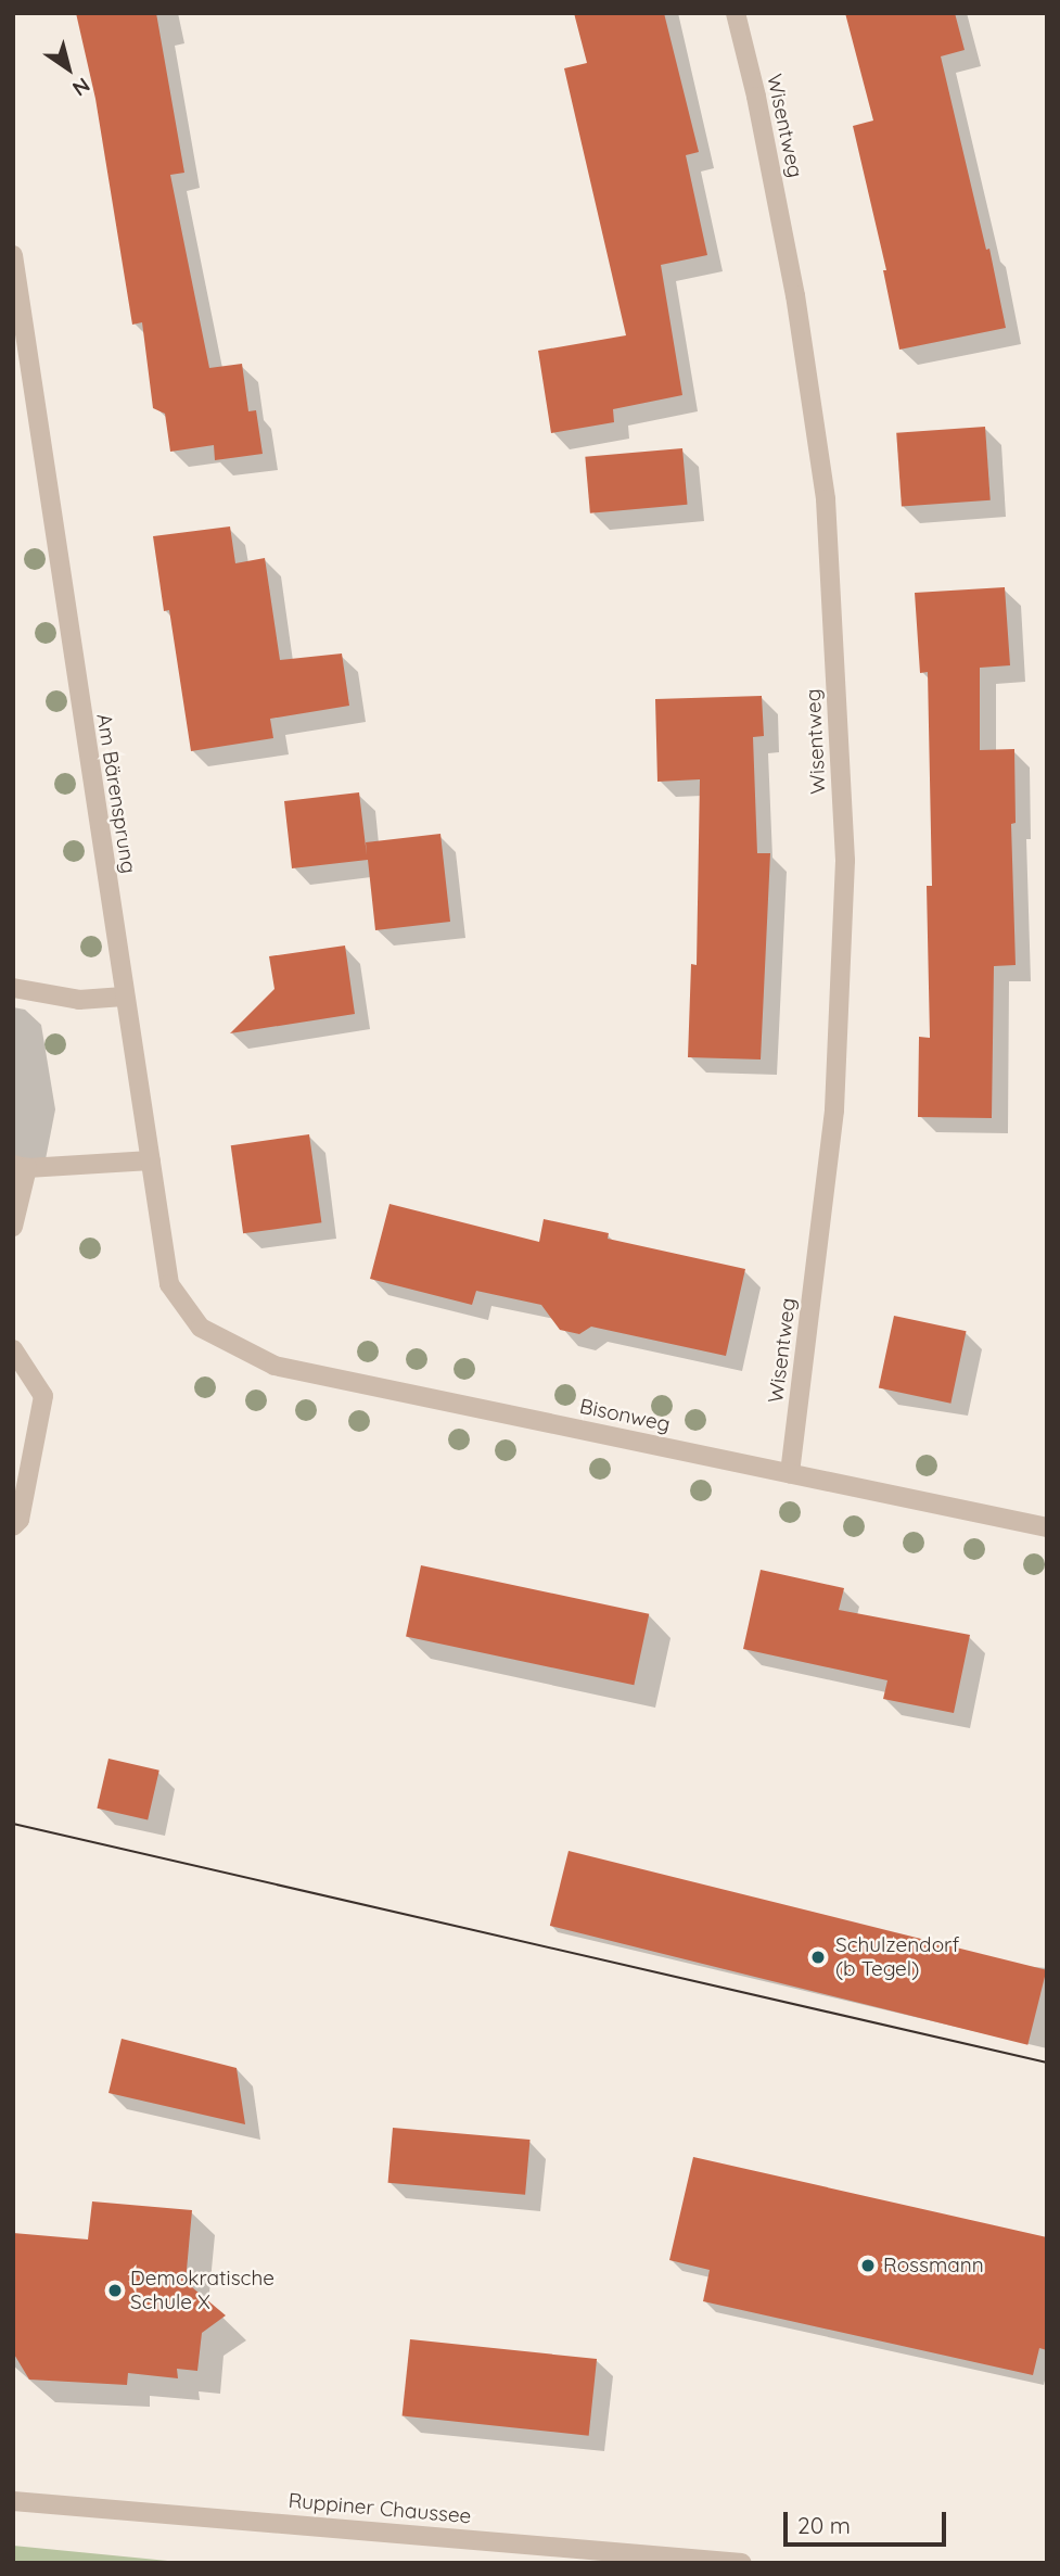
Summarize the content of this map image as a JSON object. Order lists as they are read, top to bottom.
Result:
{
  "streets": {
    "street": [
      "Wisentweg",
      "Am Bärensprung",
      "Bisonweg",
      "Ruppiner Chaussee"
    ]
  },
  "crossings": [
    ["Wisentweg", "Bisonweg"],
    ["Am Bärensprung", "Bisonweg"]
  ],
  "places": ["Schulzendorf (b Tegel)", "Rossmann", "Demokratische Schule X"],
  "scale_bar": "20 m",
  "north": "bottom right"
}
